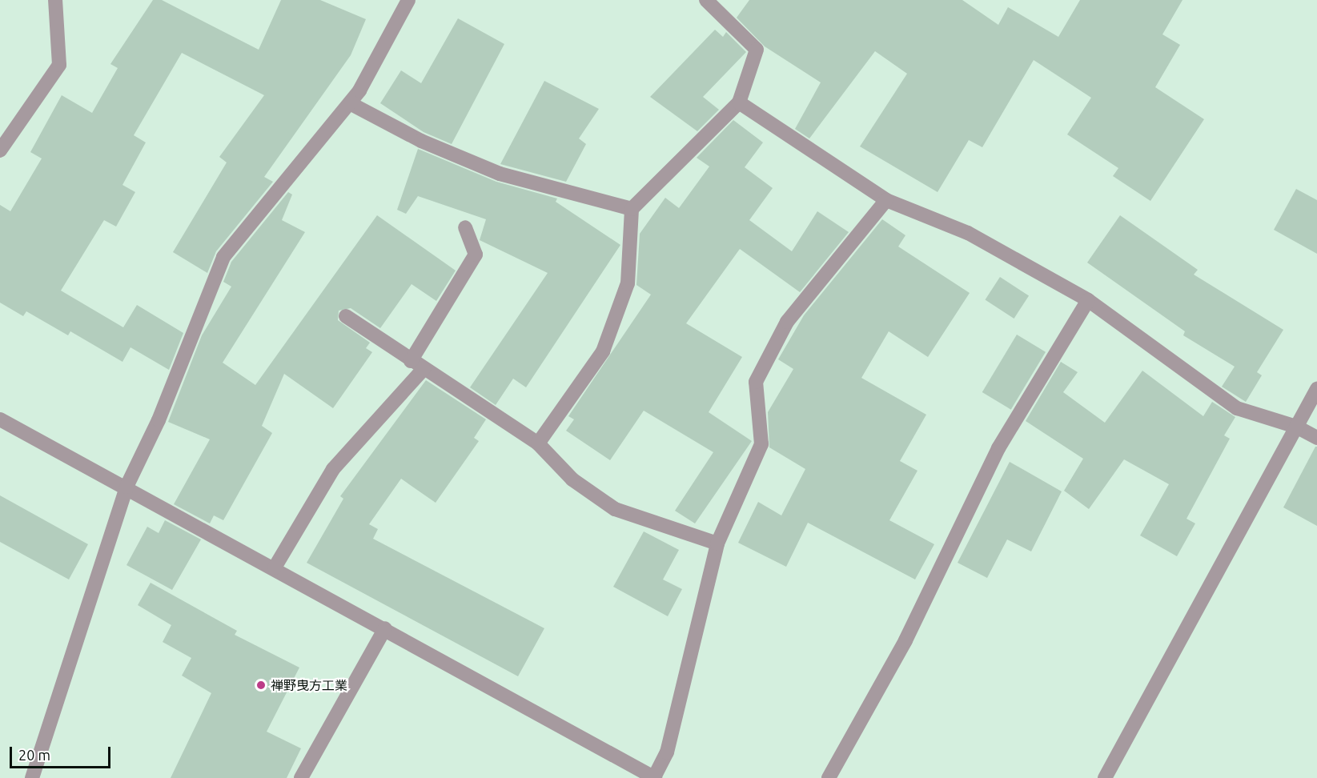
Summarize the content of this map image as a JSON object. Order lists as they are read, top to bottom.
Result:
{
  "places": ["禅野曳方工業"],
  "scale_bar": "20 m"
}
